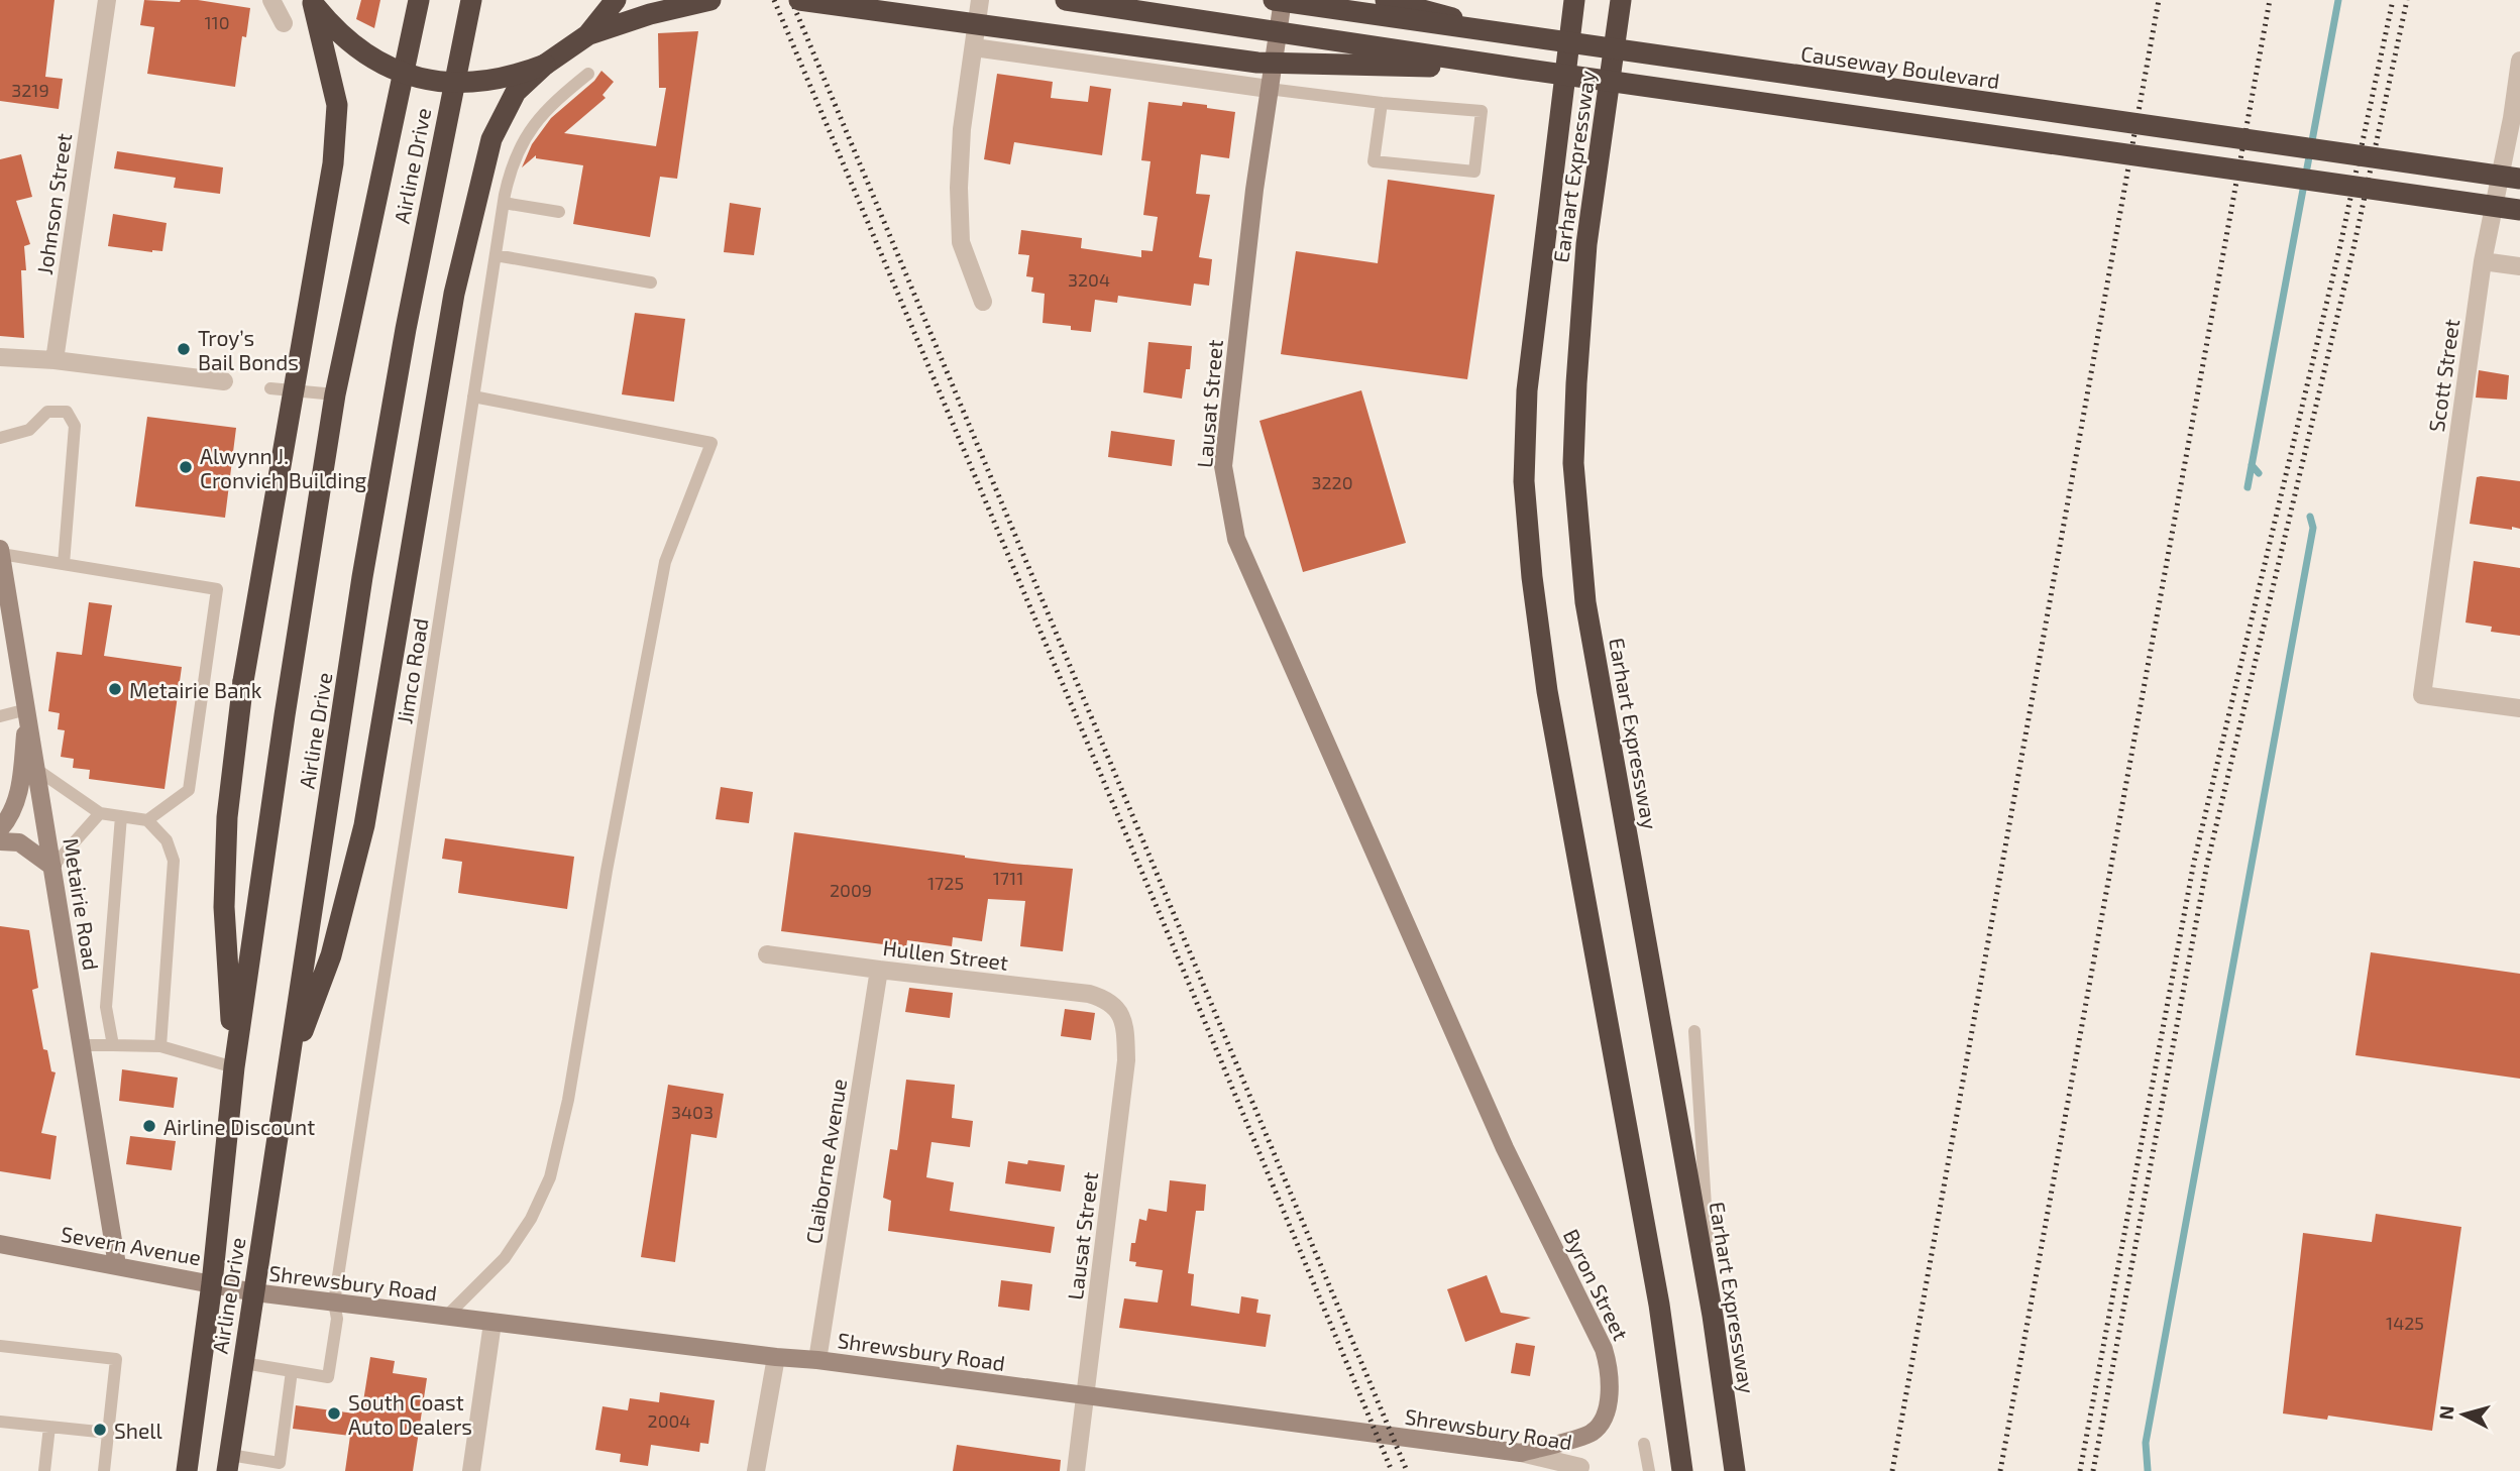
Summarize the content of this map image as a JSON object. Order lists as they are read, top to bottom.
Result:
{
  "streets": {
    "highway": ["Causeway Boulevard", "Airline Drive", "Earhart Expressway"],
    "street": [
      "Johnson Street",
      "Scott Street",
      "Lausat Street",
      "Metairie Road",
      "Hullen Street",
      "Claiborne Avenue",
      "Severn Avenue",
      "Shrewsbury Road",
      "Byron Street"
    ],
    "lane": ["Jimco Road"]
  },
  "crossings": [
    ["Airline Drive", "Severn Avenue"],
    ["Airline Drive", "Shrewsbury Road"],
    ["Lausat Street", "Hullen Street"],
    ["Lausat Street", "Shrewsbury Road"],
    ["Lausat Street", "Byron Street"],
    ["Jimco Road", "Shrewsbury Road"],
    ["Metairie Road", "Severn Avenue"],
    ["Hullen Street", "Claiborne Avenue"],
    ["Claiborne Avenue", "Shrewsbury Road"],
    ["Severn Avenue", "Shrewsbury Road"],
    ["Shrewsbury Road", "Byron Street"]
  ],
  "places": [
    "Troy’s Bail Bonds",
    "Alwynn J. Cronvich Building",
    "Metairie Bank",
    "Airline Discount",
    "South Coast Auto Dealers",
    "Shell"
  ],
  "house_numbers": [
    "110",
    "3219",
    "3204",
    "3220",
    "1711",
    "1725",
    "2009",
    "3403",
    "1425",
    "2004"
  ],
  "north": "left"
}
